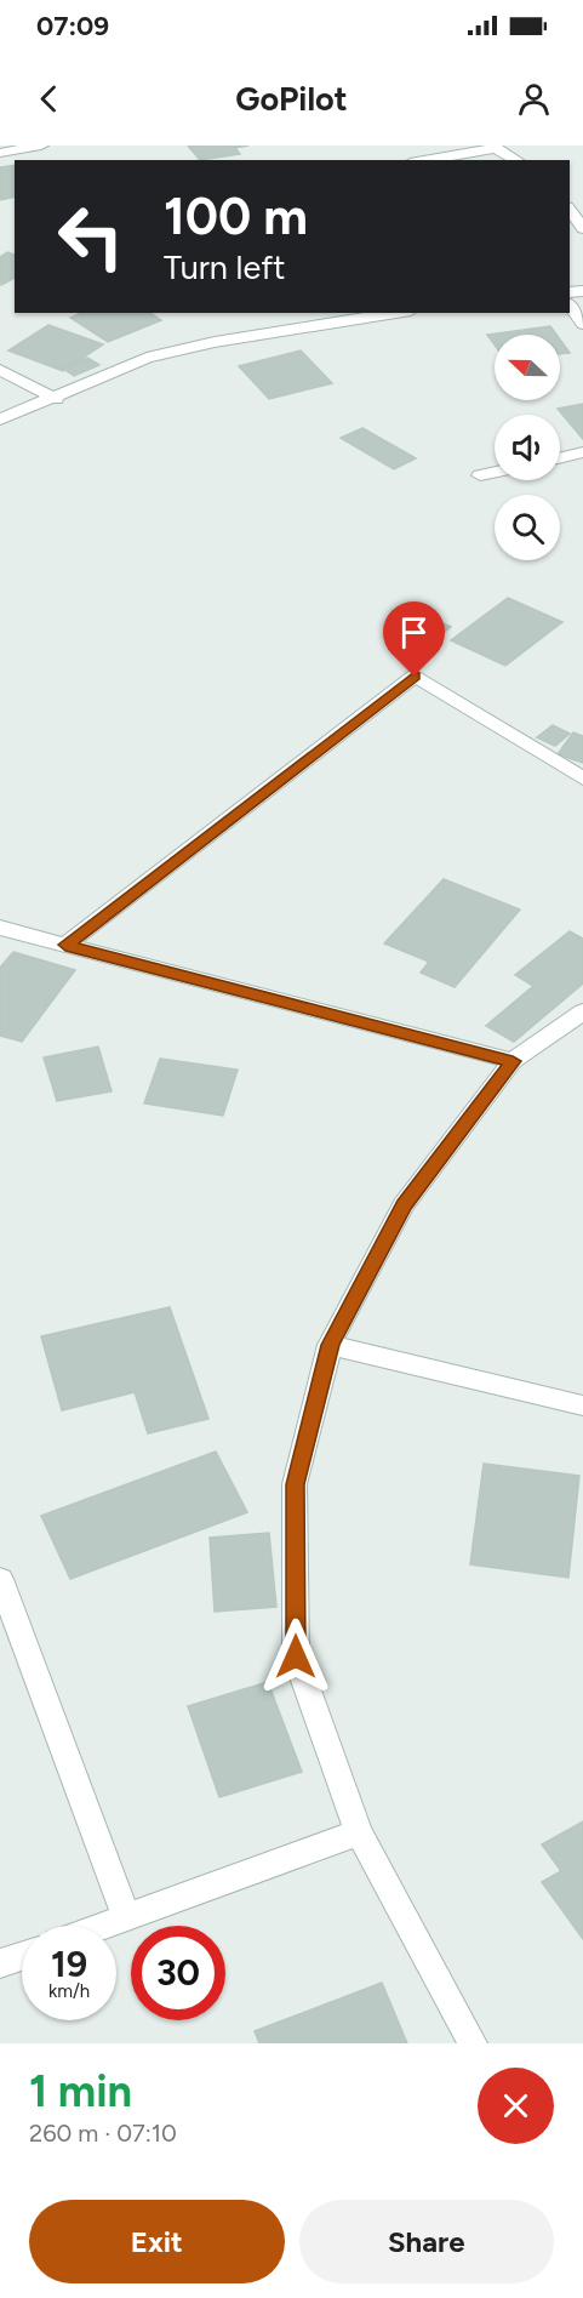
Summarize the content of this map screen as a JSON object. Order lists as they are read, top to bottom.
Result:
{
  "north": "left",
  "page": {
    "status": "07:09",
    "header": "GoPilot",
    "turn": ["100 m", "Turn left"],
    "speed": "19 km/h",
    "limit": "30",
    "heading": ["1 min", "260 m · 07:10"],
    "buttons": ["Exit", "Share"]
  }
}
